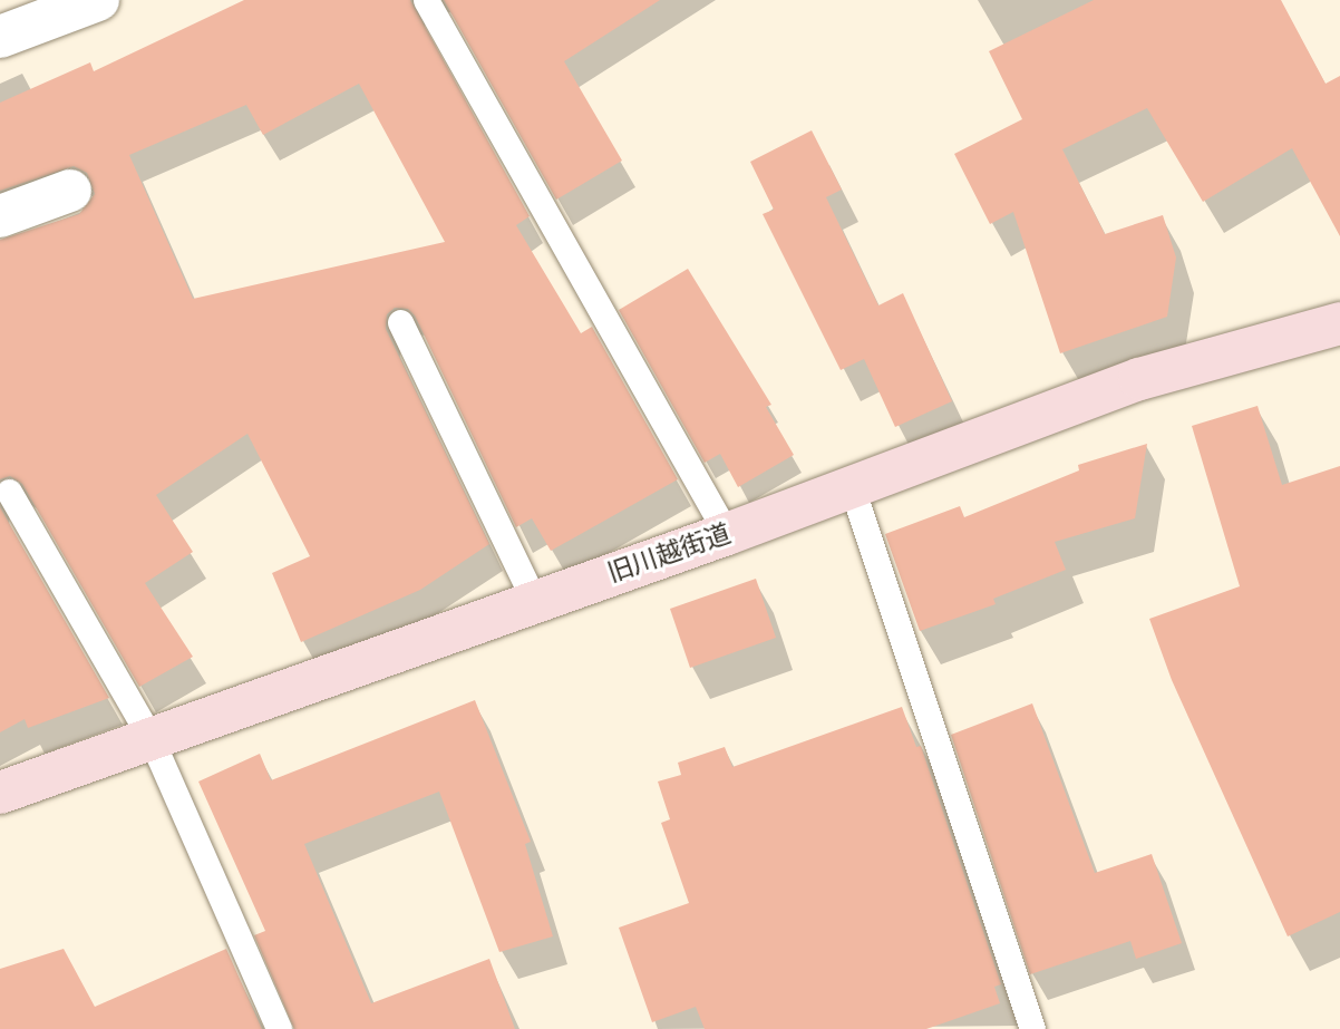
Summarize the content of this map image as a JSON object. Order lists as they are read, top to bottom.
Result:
{
  "streets": {
    "main road": ["旧川越街道"]
  }
}
